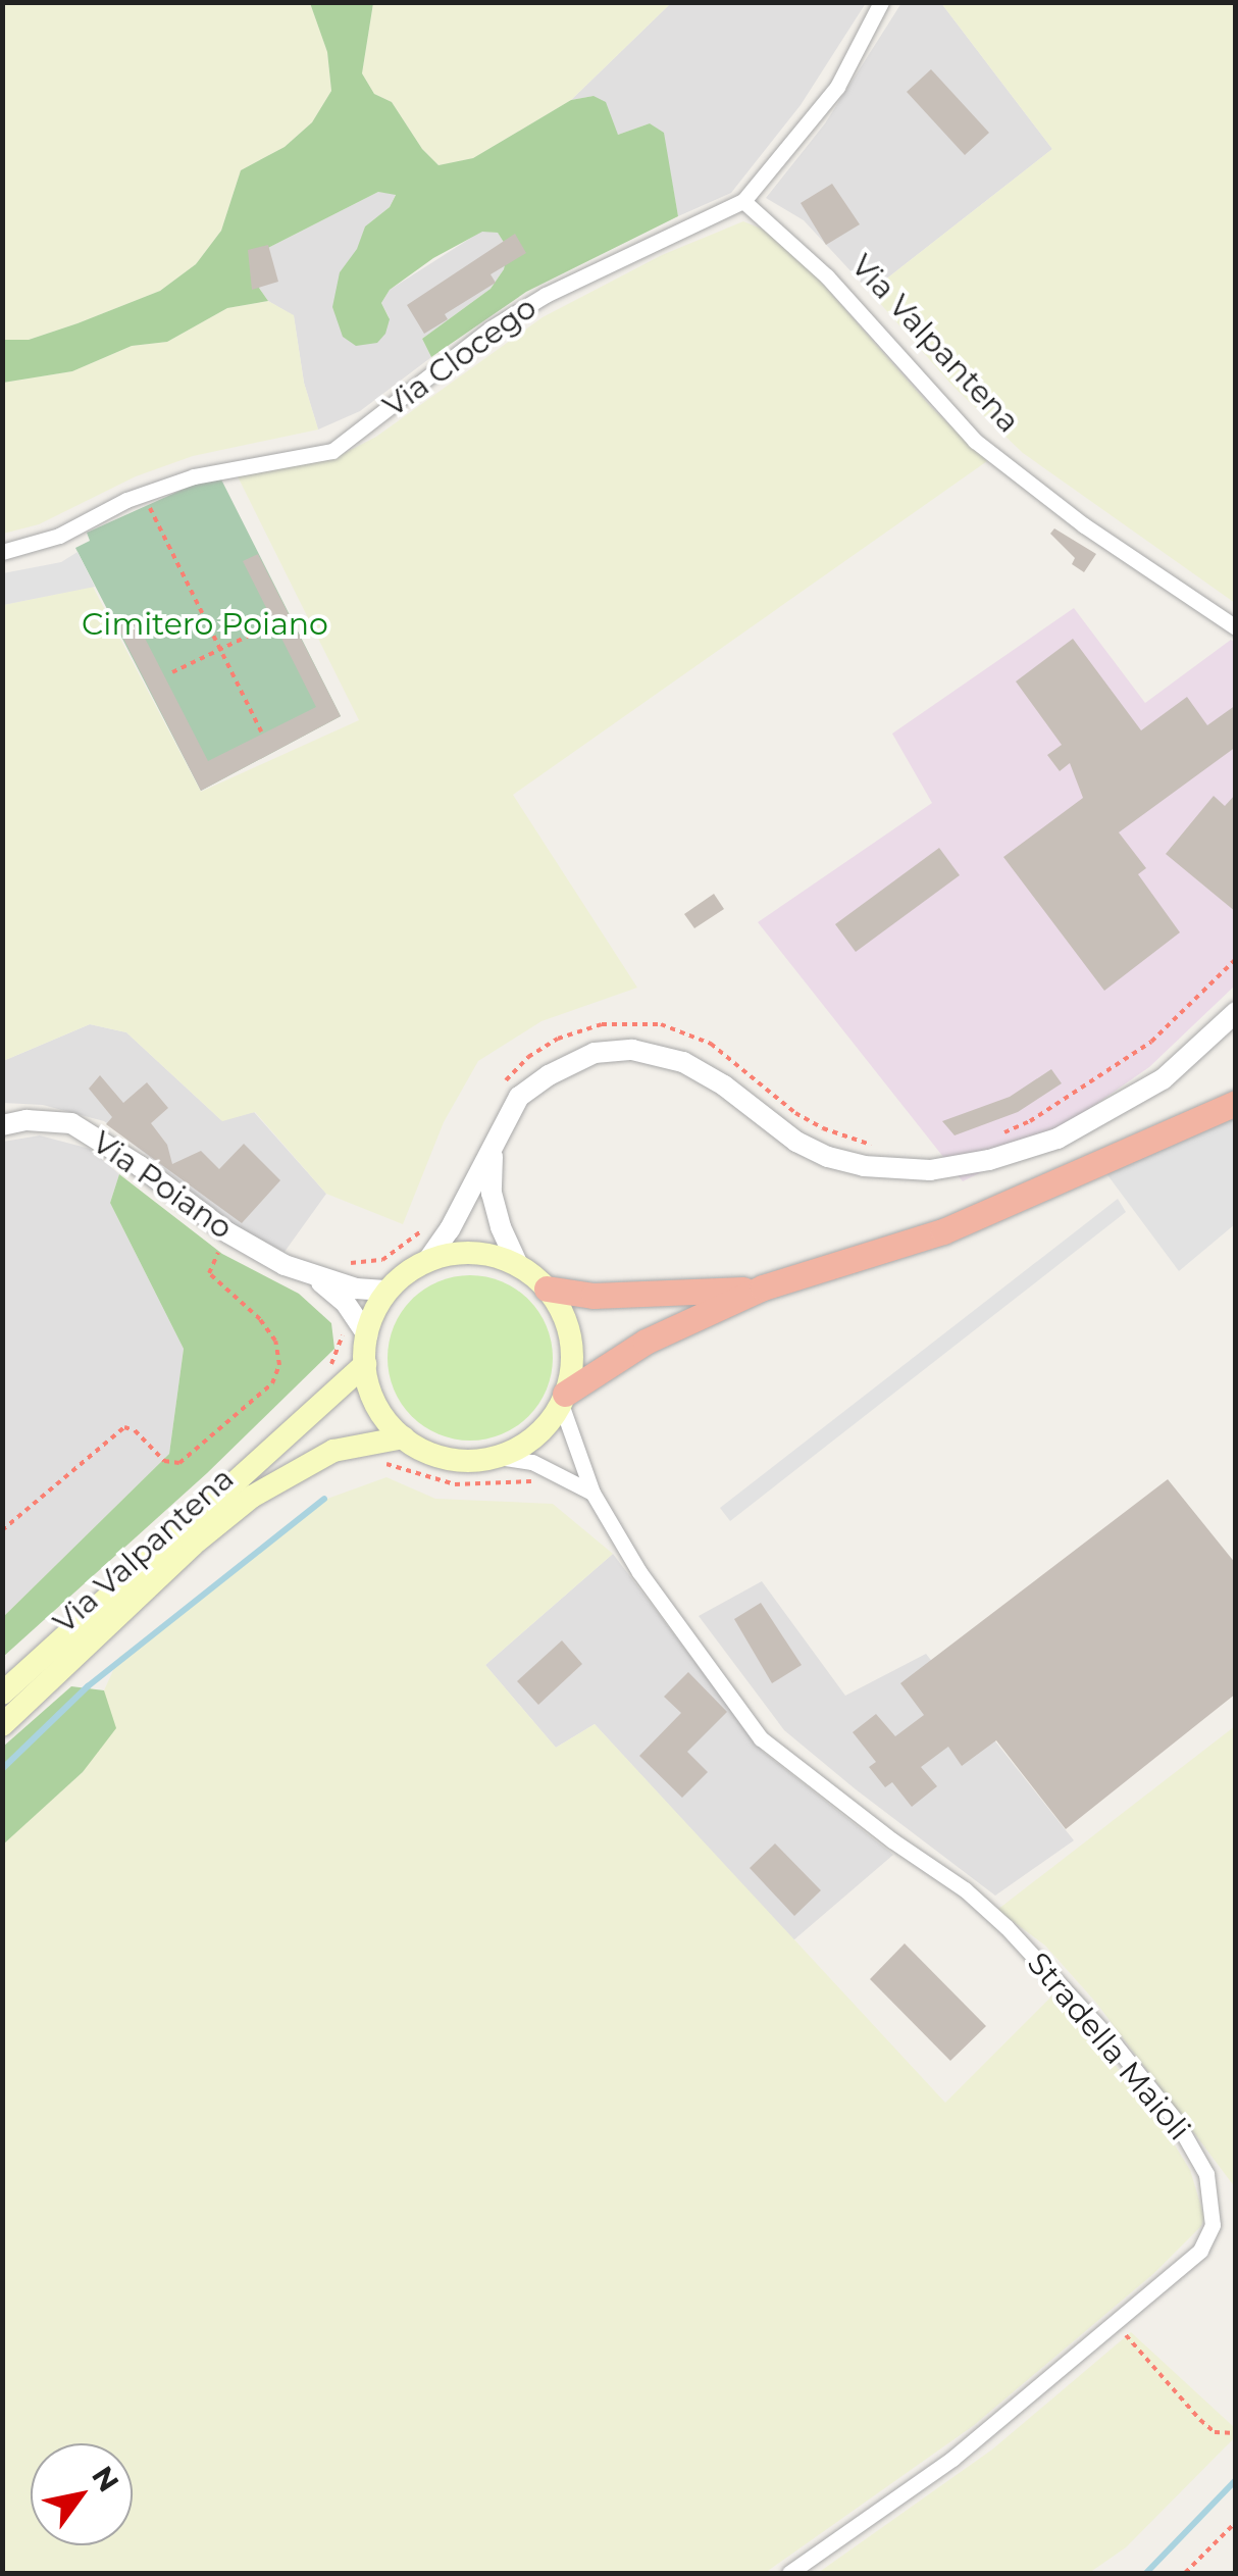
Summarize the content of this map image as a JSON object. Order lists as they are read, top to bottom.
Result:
{
  "streets": {
    "main road": ["Via Valpantena"],
    "street": ["Via Clocego", "Via Poiano", "Stradella Maioli"]
  },
  "crossings": [
    ["Via Valpantena", "Via Clocego"],
    ["Via Valpantena", "Via Poiano"],
    ["Via Valpantena", "Stradella Maioli"],
    ["Via Poiano", "Stradella Maioli"]
  ],
  "parks": ["Cimitero Poiano"],
  "north": "top right"
}
